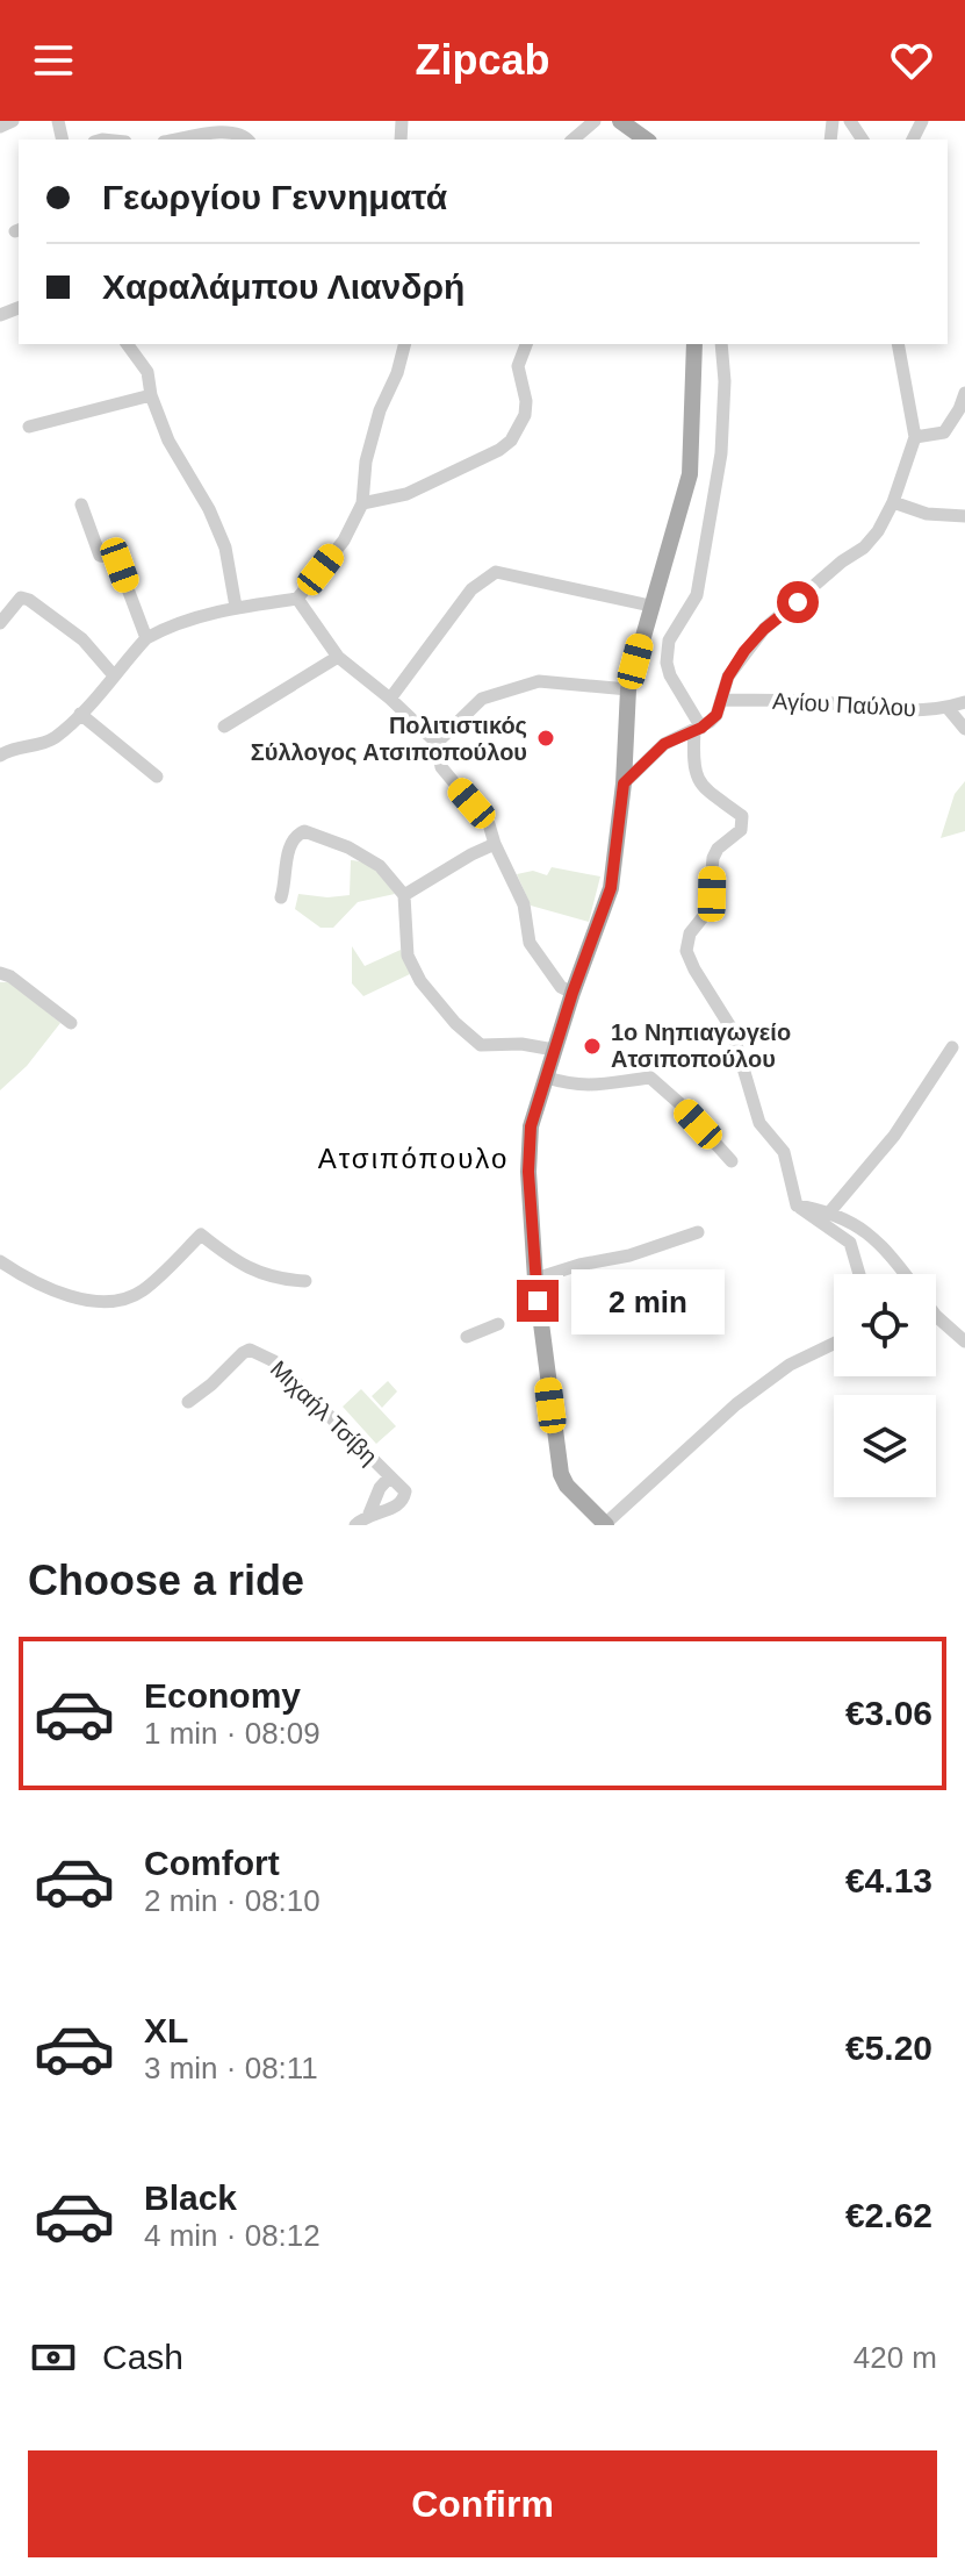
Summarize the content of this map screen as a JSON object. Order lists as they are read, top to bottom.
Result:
{
  "streets": {
    "street": ["Αγίου Παύλου", "Μιχαήλ Τσίβη"]
  },
  "districts": ["Ατσιπόπουλο"],
  "places": ["Πολιτιστικός Σύλλογος Ατσιποπούλου", "1ο Νηπιαγωγείο Ατσιποπούλου"],
  "page": {
    "header": "Zipcab",
    "banner": ["Γεωργίου Γεννηματά", "Χαραλάμπου Λιανδρή"],
    "bubble": "2 min",
    "heading": "Choose a ride",
    "list": [
      {
        "name": "Economy",
        "note": "1 min · 08:09",
        "value": "€3.06"
      },
      {
        "name": "Comfort",
        "note": "2 min · 08:10",
        "value": "€4.13"
      },
      {
        "name": "XL",
        "note": "3 min · 08:11",
        "value": "€5.20"
      },
      {
        "name": "Black",
        "note": "4 min · 08:12",
        "value": "€2.62"
      }
    ],
    "pay": ["Cash", "420 m"],
    "buttons": "Confirm"
  }
}
